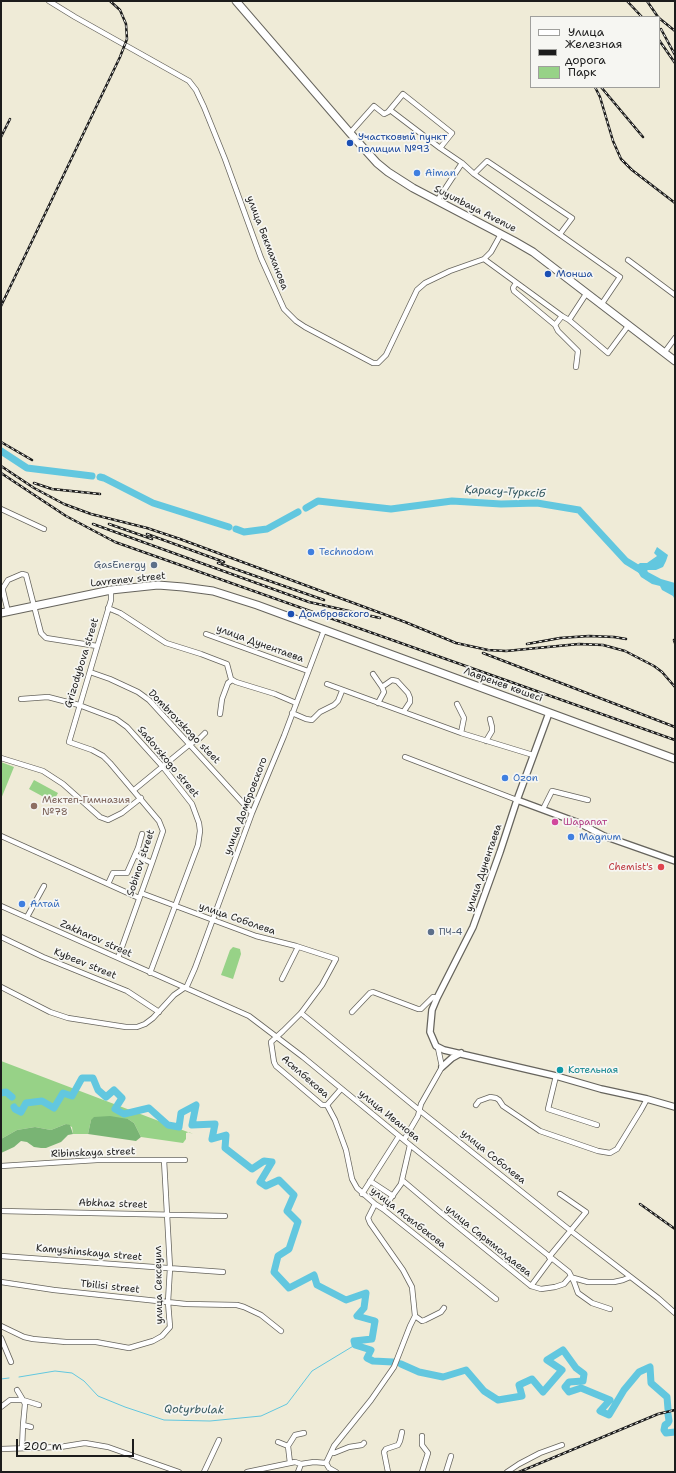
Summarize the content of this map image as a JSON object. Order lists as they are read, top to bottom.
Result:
{
  "streets": {
    "main road": ["Suyunbaya Avenue", "Lavrenev street", "Лавренев көшесі"],
    "street": [
      "улица Бекмаханова",
      "улица Дунентаева",
      "Grizodybova street",
      "Dombrovskogo steet",
      "Sadovskogo street",
      "улица Домбровского",
      "Sobinov street",
      "улица Соболева",
      "Zakharov street",
      "Kybeev street",
      "Асылбекова",
      "улица Иванова",
      "Ribinskaya street",
      "Abkhaz street",
      "улица Асылбекова",
      "улица Сарымолдаева",
      "Kamyshinskaya street",
      "улица Сексеуил",
      "Tbilisi street"
    ]
  },
  "crossings": [
    ["Lavrenev street", "Grizodybova street"],
    ["Lavrenev street", "Лавренев көшесі"],
    ["Lavrenev street", "улица Домбровского"],
    ["улица Дунентаева", "Лавренев көшесі"],
    ["улица Дунентаева", "улица Домбровского"],
    ["Grizodybova street", "Dombrovskogo steet"],
    ["Grizodybova street", "Sadovskogo street"],
    ["Grizodybova street", "Sobinov street"],
    ["Лавренев көшесі", "улица Домбровского"],
    ["Dombrovskogo steet", "улица Домбровского"],
    ["Sadovskogo street", "улица Соболева"],
    ["Sadovskogo street", "Zakharov street"],
    ["улица Домбровского", "улица Соболева"],
    ["улица Домбровского", "Zakharov street"],
    ["улица Домбровского", "Kybeev street"],
    ["улица Домбровского", "улица Иванова"],
    ["Sobinov street", "улица Соболева"],
    ["Sobinov street", "Zakharov street"],
    ["улица Соболева", "Асылбекова"],
    ["улица Соболева", "улица Иванова"],
    ["Zakharov street", "улица Иванова"],
    ["Асылбекова", "улица Иванова"],
    ["Асылбекова", "улица Асылбекова"],
    ["улица Иванова", "улица Асылбекова"],
    ["улица Иванова", "улица Сарымолдаева"],
    ["Ribinskaya street", "улица Сексеуил"],
    ["Abkhaz street", "улица Сексеуил"],
    ["Kamyshinskaya street", "улица Сексеуил"],
    ["улица Сексеуил", "Tbilisi street"]
  ],
  "water": ["Қарасу-Түрксіб", "Qotyrbulak"],
  "places": [
    "Участковый пункт полиции №93",
    "Aiman",
    "Монша",
    "Technodom",
    "GasEnergy",
    "Домбровского",
    "Ozon",
    "Мектеп-Гимназия №78",
    "Шарапат",
    "Magnum",
    "Chemist's",
    "Алтай",
    "ПЧ-4",
    "Котельная"
  ],
  "legend": ["Улица", "Железная дорога", "Парк"],
  "scale_bar": "200 m"
}
